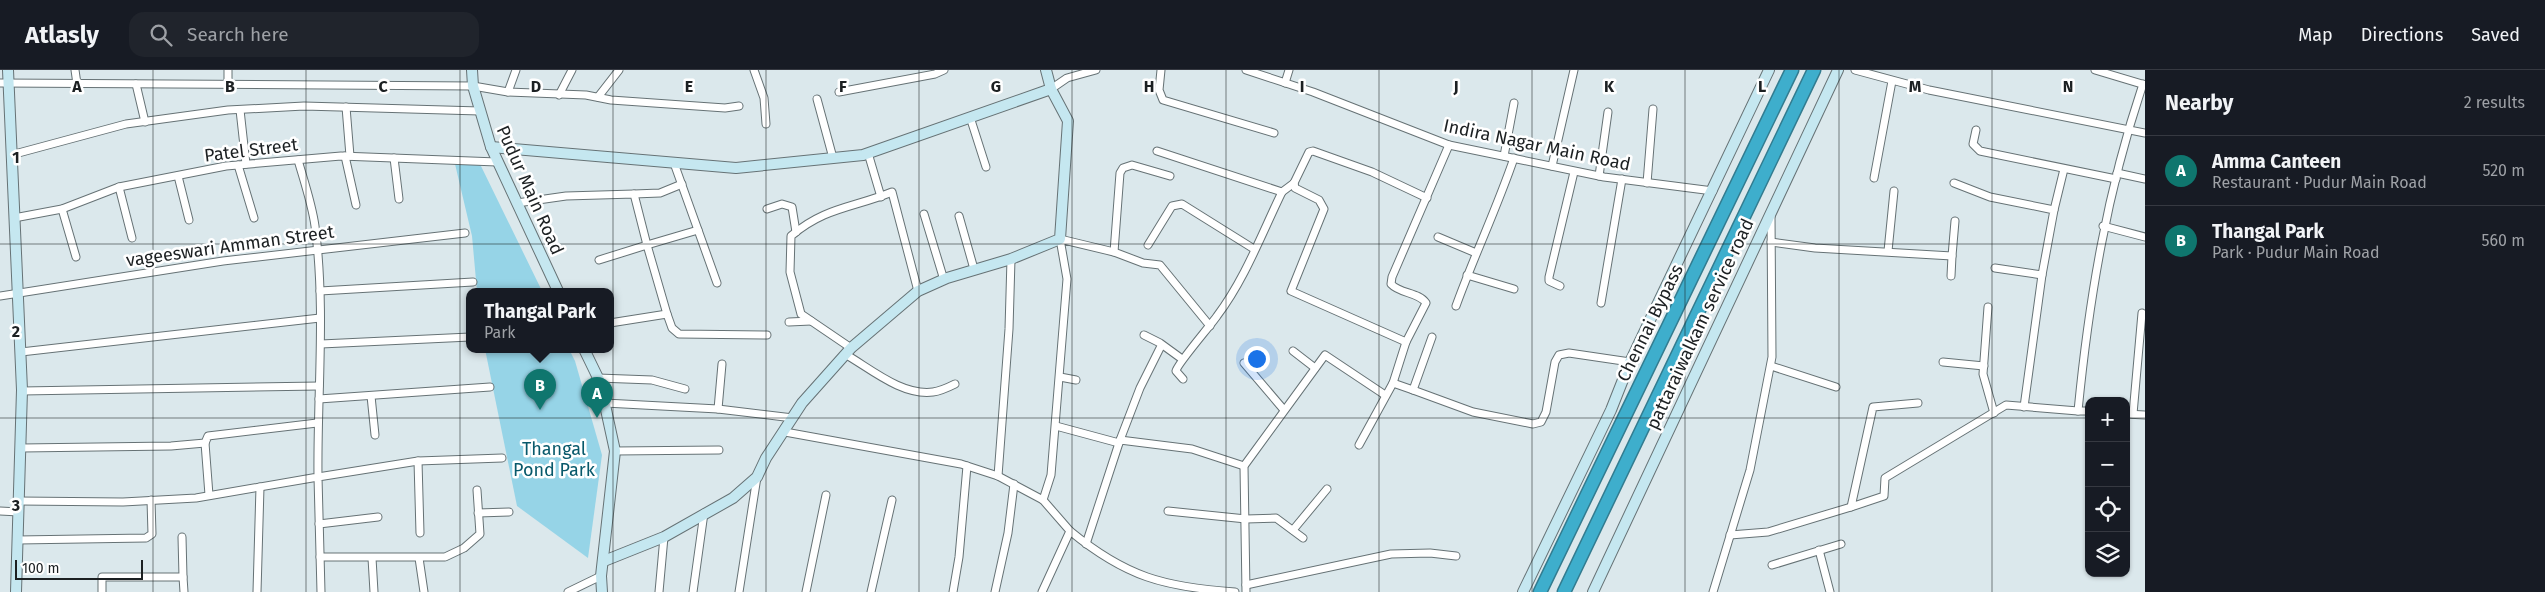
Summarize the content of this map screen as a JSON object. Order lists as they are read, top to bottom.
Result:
{
  "streets": {
    "highway": ["Chennai Bypass"],
    "street": [
      "Indira Nagar Main Road",
      "Patel Street",
      "Pudur Main Road",
      "vageeswari Amman Street",
      "pattaraiwalkam service road"
    ]
  },
  "crossings": [
    ["Patel Street", "Pudur Main Road"]
  ],
  "parks": ["Thangal Pond Park"],
  "scale_bar": "100 m",
  "page": {
    "header": "Atlasly",
    "search": "Search here",
    "nav": ["Map", "Directions", "Saved"],
    "heading": ["Nearby", "2 results"],
    "list": [
      {
        "mark": "A",
        "name": "Amma Canteen",
        "note": "Restaurant · Pudur Main Road",
        "value": "520 m"
      },
      {
        "mark": "B",
        "name": "Thangal Park",
        "note": "Park · Pudur Main Road",
        "value": "560 m"
      }
    ],
    "popup": ["Thangal Park", "Park"],
    "pins": ["B", "A"],
    "map_buttons": ["+", "−"],
    "scale": "100 m"
  },
  "grid": {
    "columns": [
      "A",
      "B",
      "C",
      "D",
      "E",
      "F",
      "G",
      "H",
      "I",
      "J",
      "K",
      "L",
      "M",
      "N"
    ],
    "rows": ["1", "2", "3"]
  }
}
